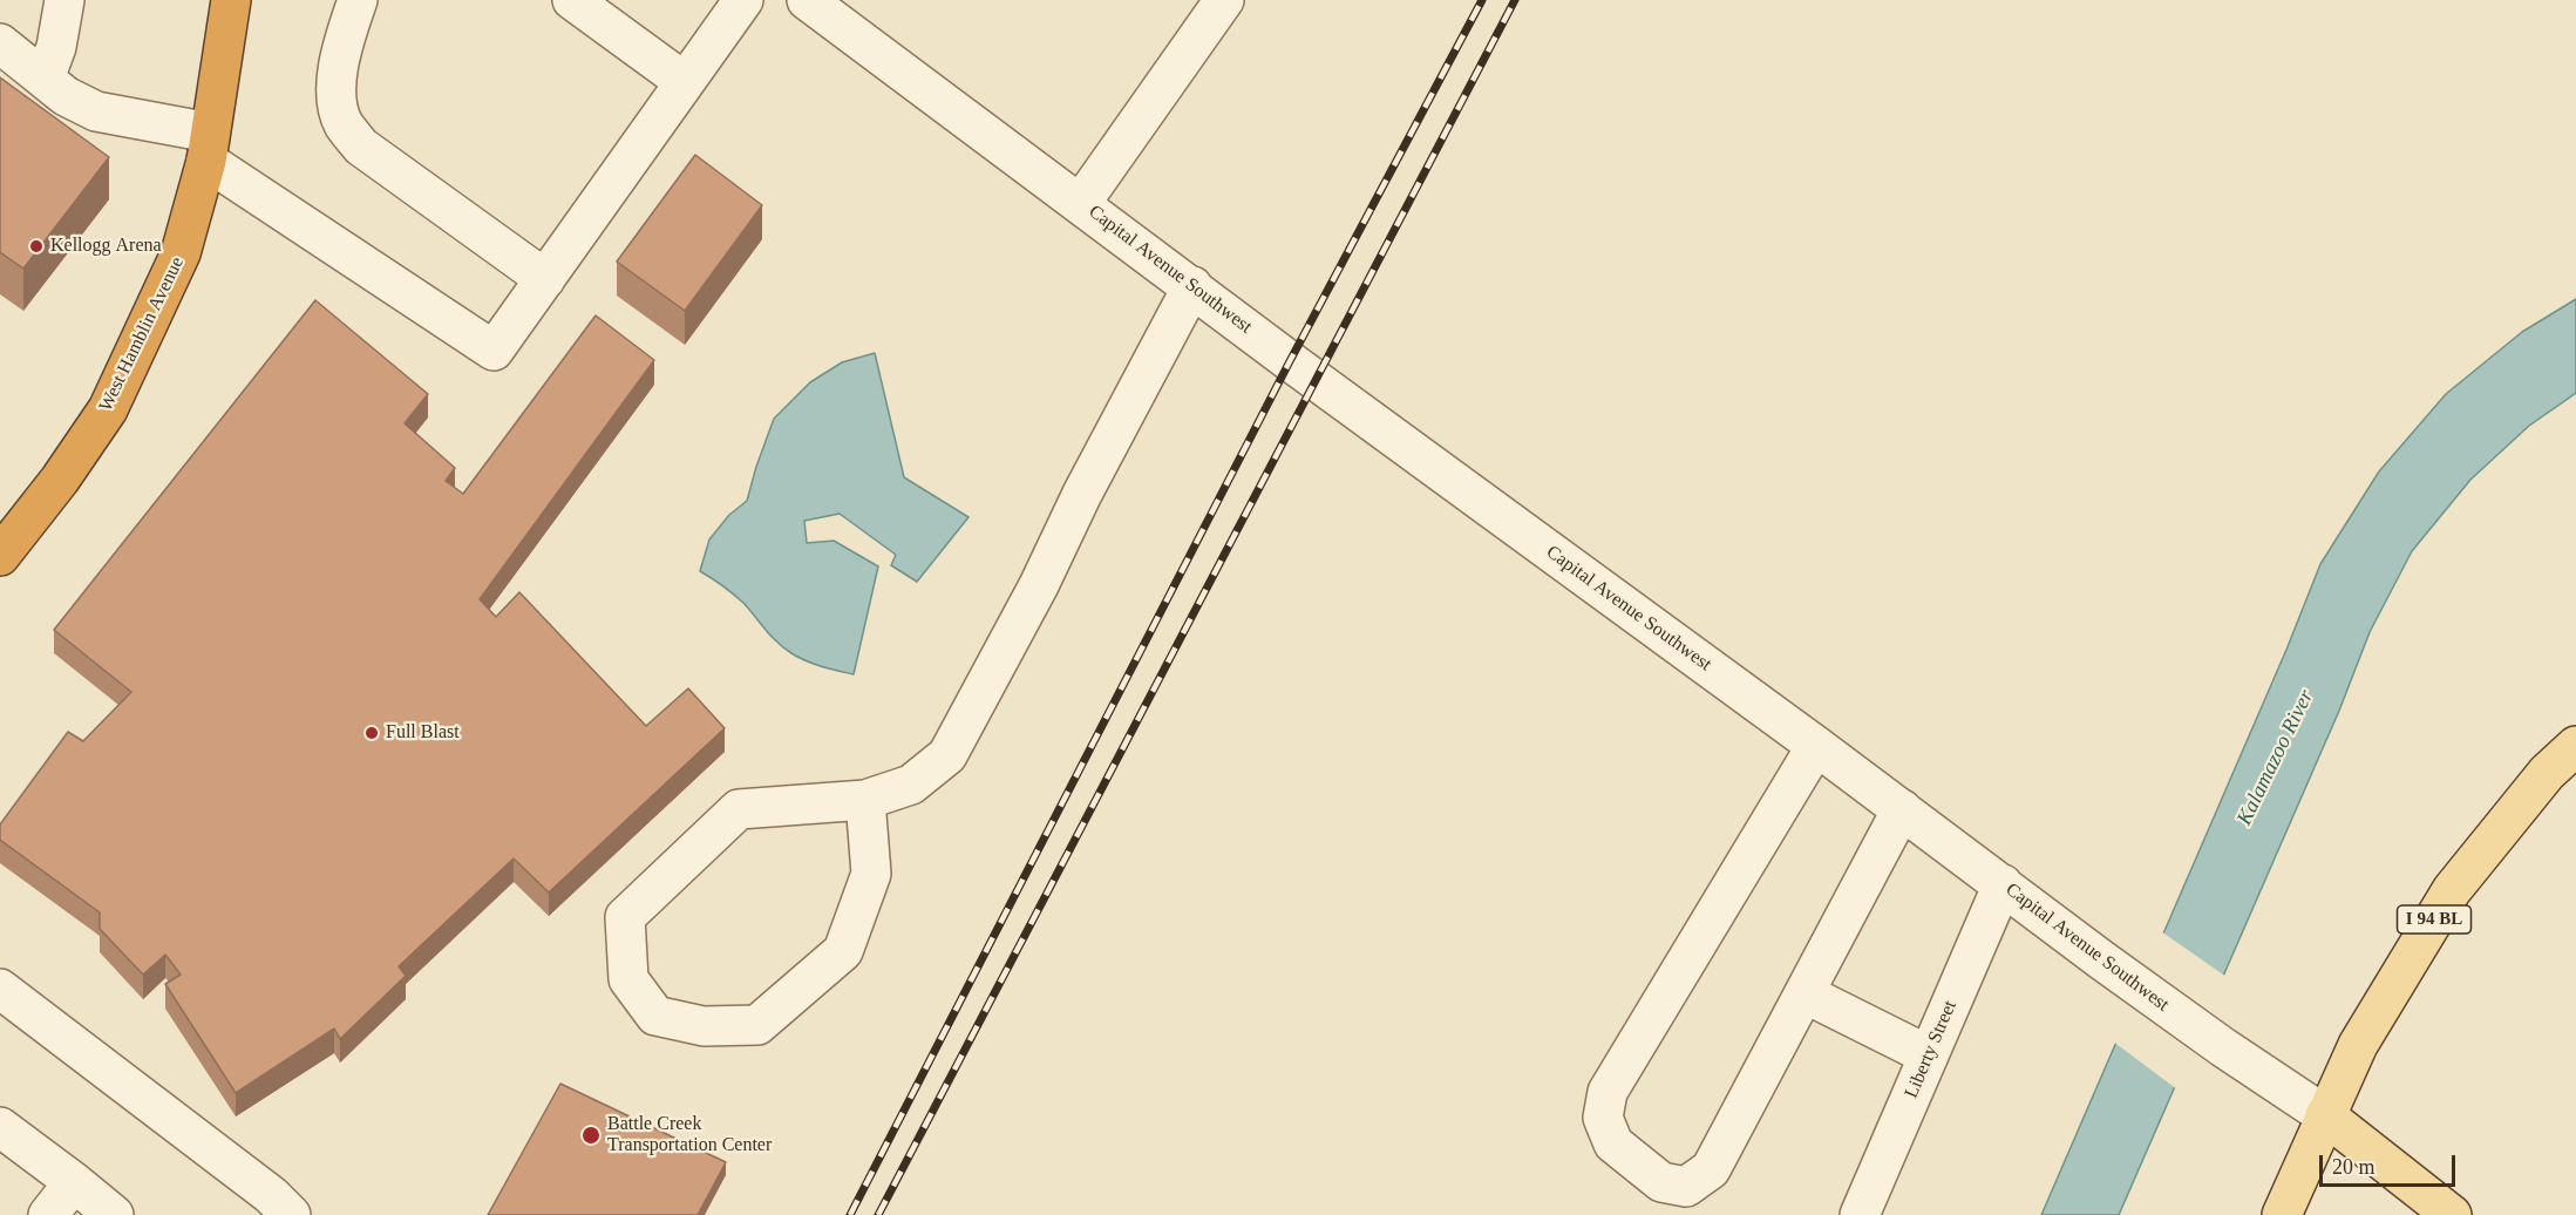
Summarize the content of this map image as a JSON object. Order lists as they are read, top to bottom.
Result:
{
  "streets": {
    "highway": ["West Hamblin Avenue"],
    "main road": ["Capital Avenue Southwest", "I 94 BL"],
    "street": ["Liberty Street"]
  },
  "crossings": [
    ["Capital Avenue Southwest", "I 94 BL"],
    ["Capital Avenue Southwest", "Liberty Street"]
  ],
  "water": ["Kalamazoo River"],
  "places": ["Kellogg Arena", "Full Blast", "Battle Creek Transportation Center"],
  "scale_bar": "20 m"
}
